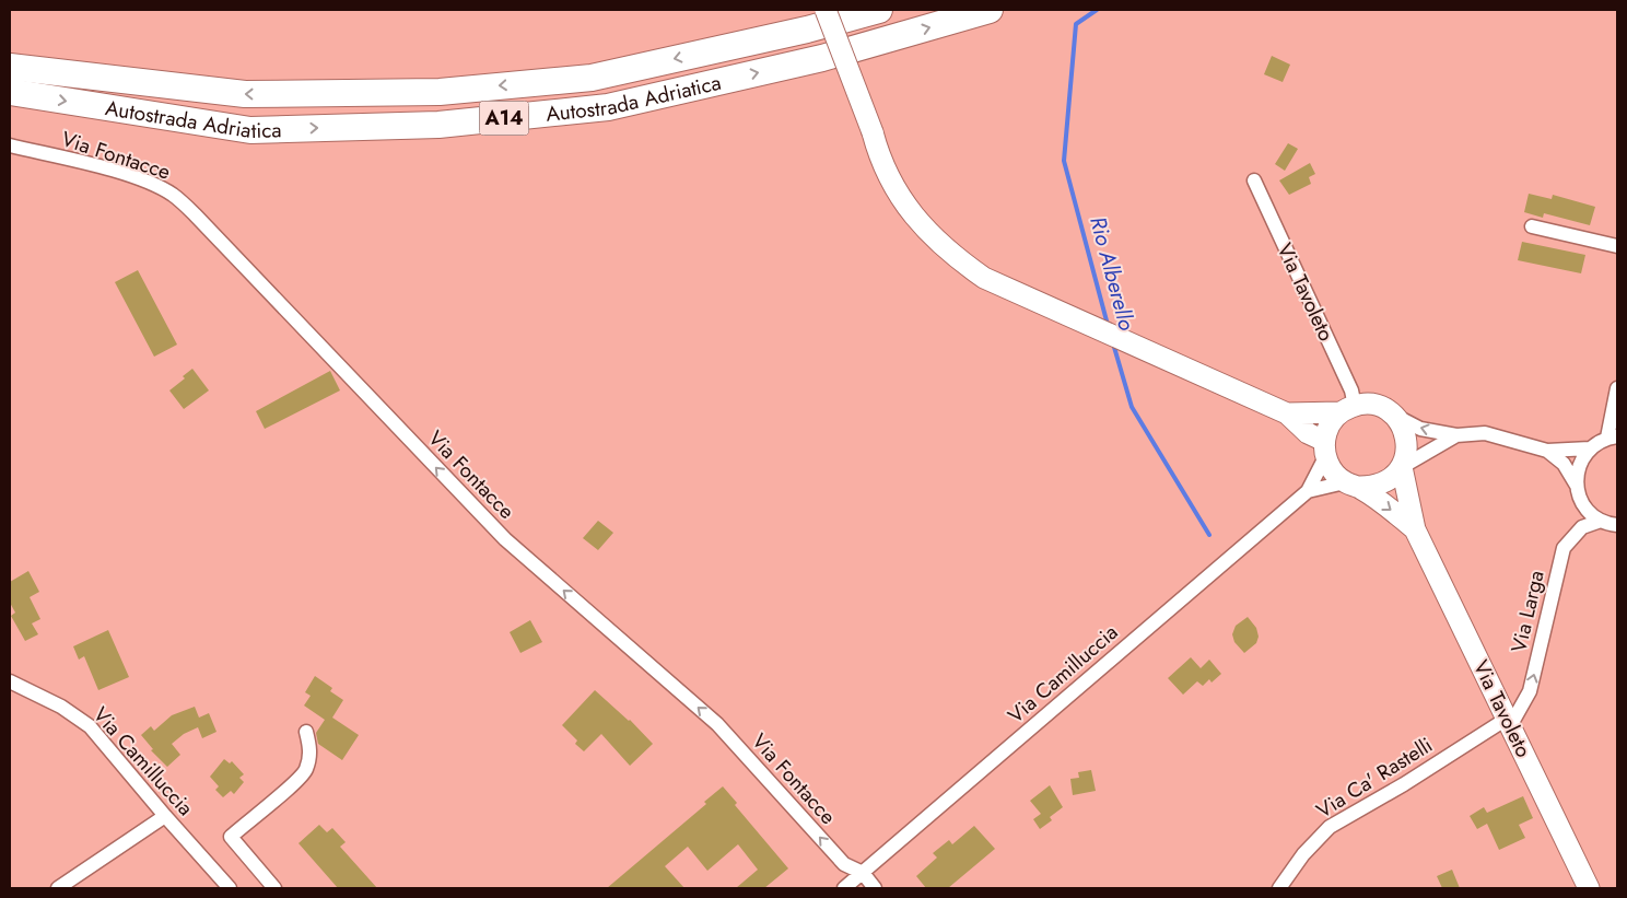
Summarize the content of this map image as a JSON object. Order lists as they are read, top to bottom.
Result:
{
  "streets": {
    "highway": ["Autostrada Adriatica", "A14"],
    "main road": ["Via Tavoleto"],
    "street": [
      "Via Fontacce",
      "Via Larga",
      "Via Camilluccia",
      "Via Ca' Rastelli"
    ]
  },
  "crossings": [
    ["Via Fontacce", "Via Camilluccia"],
    ["Via Tavoleto", "Via Larga"],
    ["Via Tavoleto", "Via Camilluccia"],
    ["Via Tavoleto", "Via Ca' Rastelli"],
    ["Via Larga", "Via Ca' Rastelli"]
  ],
  "one_way": ["Via Fontacce", "Via Larga"],
  "water": ["Rio Alberello"]
}
